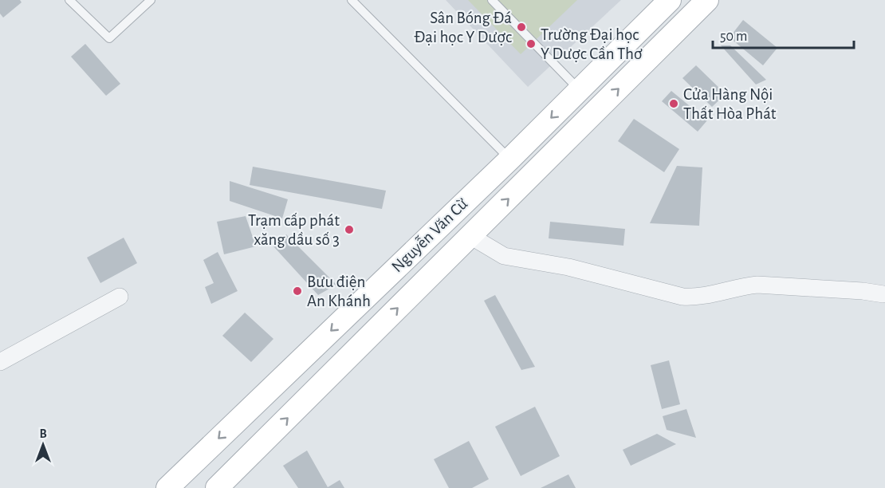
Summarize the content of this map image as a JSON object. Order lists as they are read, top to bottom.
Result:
{
  "streets": {
    "main road": ["Nguyễn Văn Cừ"]
  },
  "places": [
    "Sân Bóng Đá Đại học Y Dược",
    "Trường Đại học Y Dược Cần Thơ",
    "Cửa Hàng Nội Thất Hòa Phát",
    "Trạm cấp phát xăng dầu số 3",
    "Bưu điện An Khánh"
  ],
  "scale_bar": "50 m",
  "north": "top"
}
